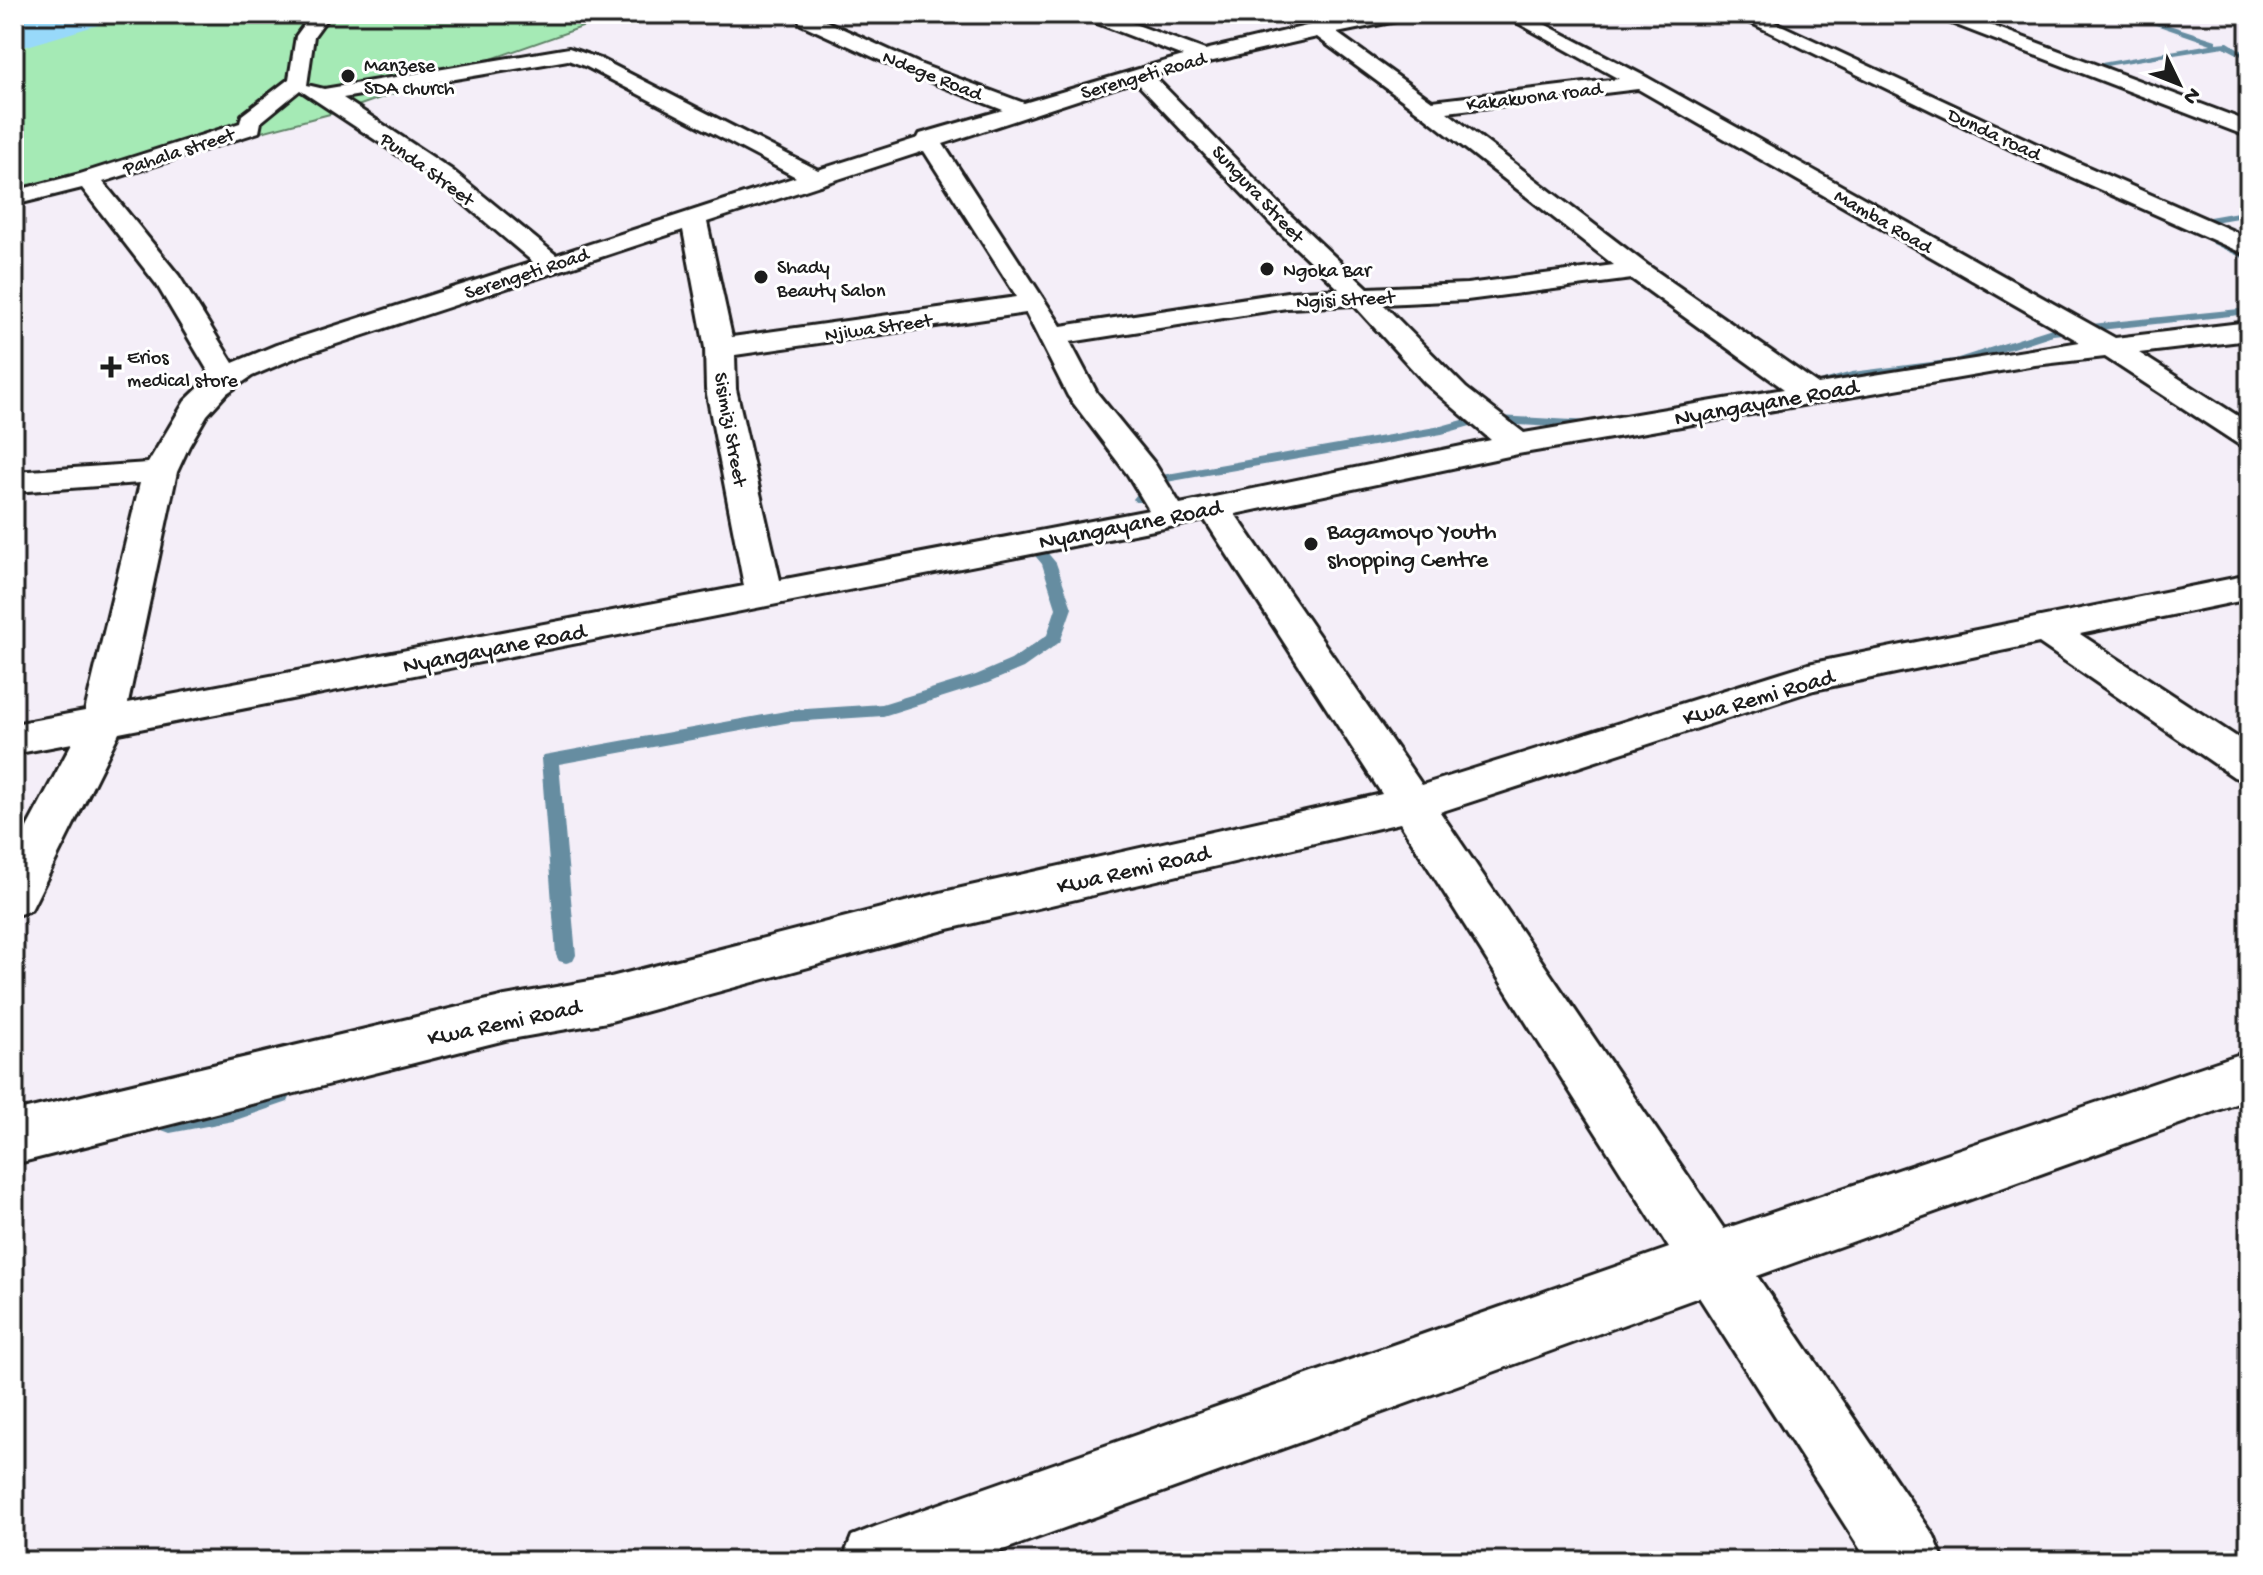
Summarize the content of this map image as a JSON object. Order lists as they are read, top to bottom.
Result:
{
  "streets": {
    "street": [
      "Ndege Road",
      "Serengeti Road",
      "Kakakuona road",
      "Dunda road",
      "Pahala street",
      "Punda Street",
      "Sungura Street",
      "Mamba Road",
      "Ngisi Street",
      "Njiwa Street",
      "Nyangayane Road",
      "Sisimizi Street",
      "Kwa Remi Road"
    ]
  },
  "crossings": [
    ["Ndege Road", "Serengeti Road"],
    ["Serengeti Road", "Punda Street"],
    ["Serengeti Road", "Sungura Street"],
    ["Serengeti Road", "Nyangayane Road"],
    ["Serengeti Road", "Sisimizi Street"],
    ["Kakakuona road", "Mamba Road"],
    ["Pahala street", "Punda Street"],
    ["Sungura Street", "Ngisi Street"],
    ["Sungura Street", "Nyangayane Road"],
    ["Mamba Road", "Nyangayane Road"],
    ["Njiwa Street", "Sisimizi Street"],
    ["Nyangayane Road", "Sisimizi Street"]
  ],
  "places": {
    "other": [
      "Manzese SDA church",
      "Ngoka Bar",
      "Shady Beauty Salon",
      "Bagamoyo Youth shopping Centre"
    ],
    "health": ["Erios medical store"]
  },
  "north": "bottom right"
}
